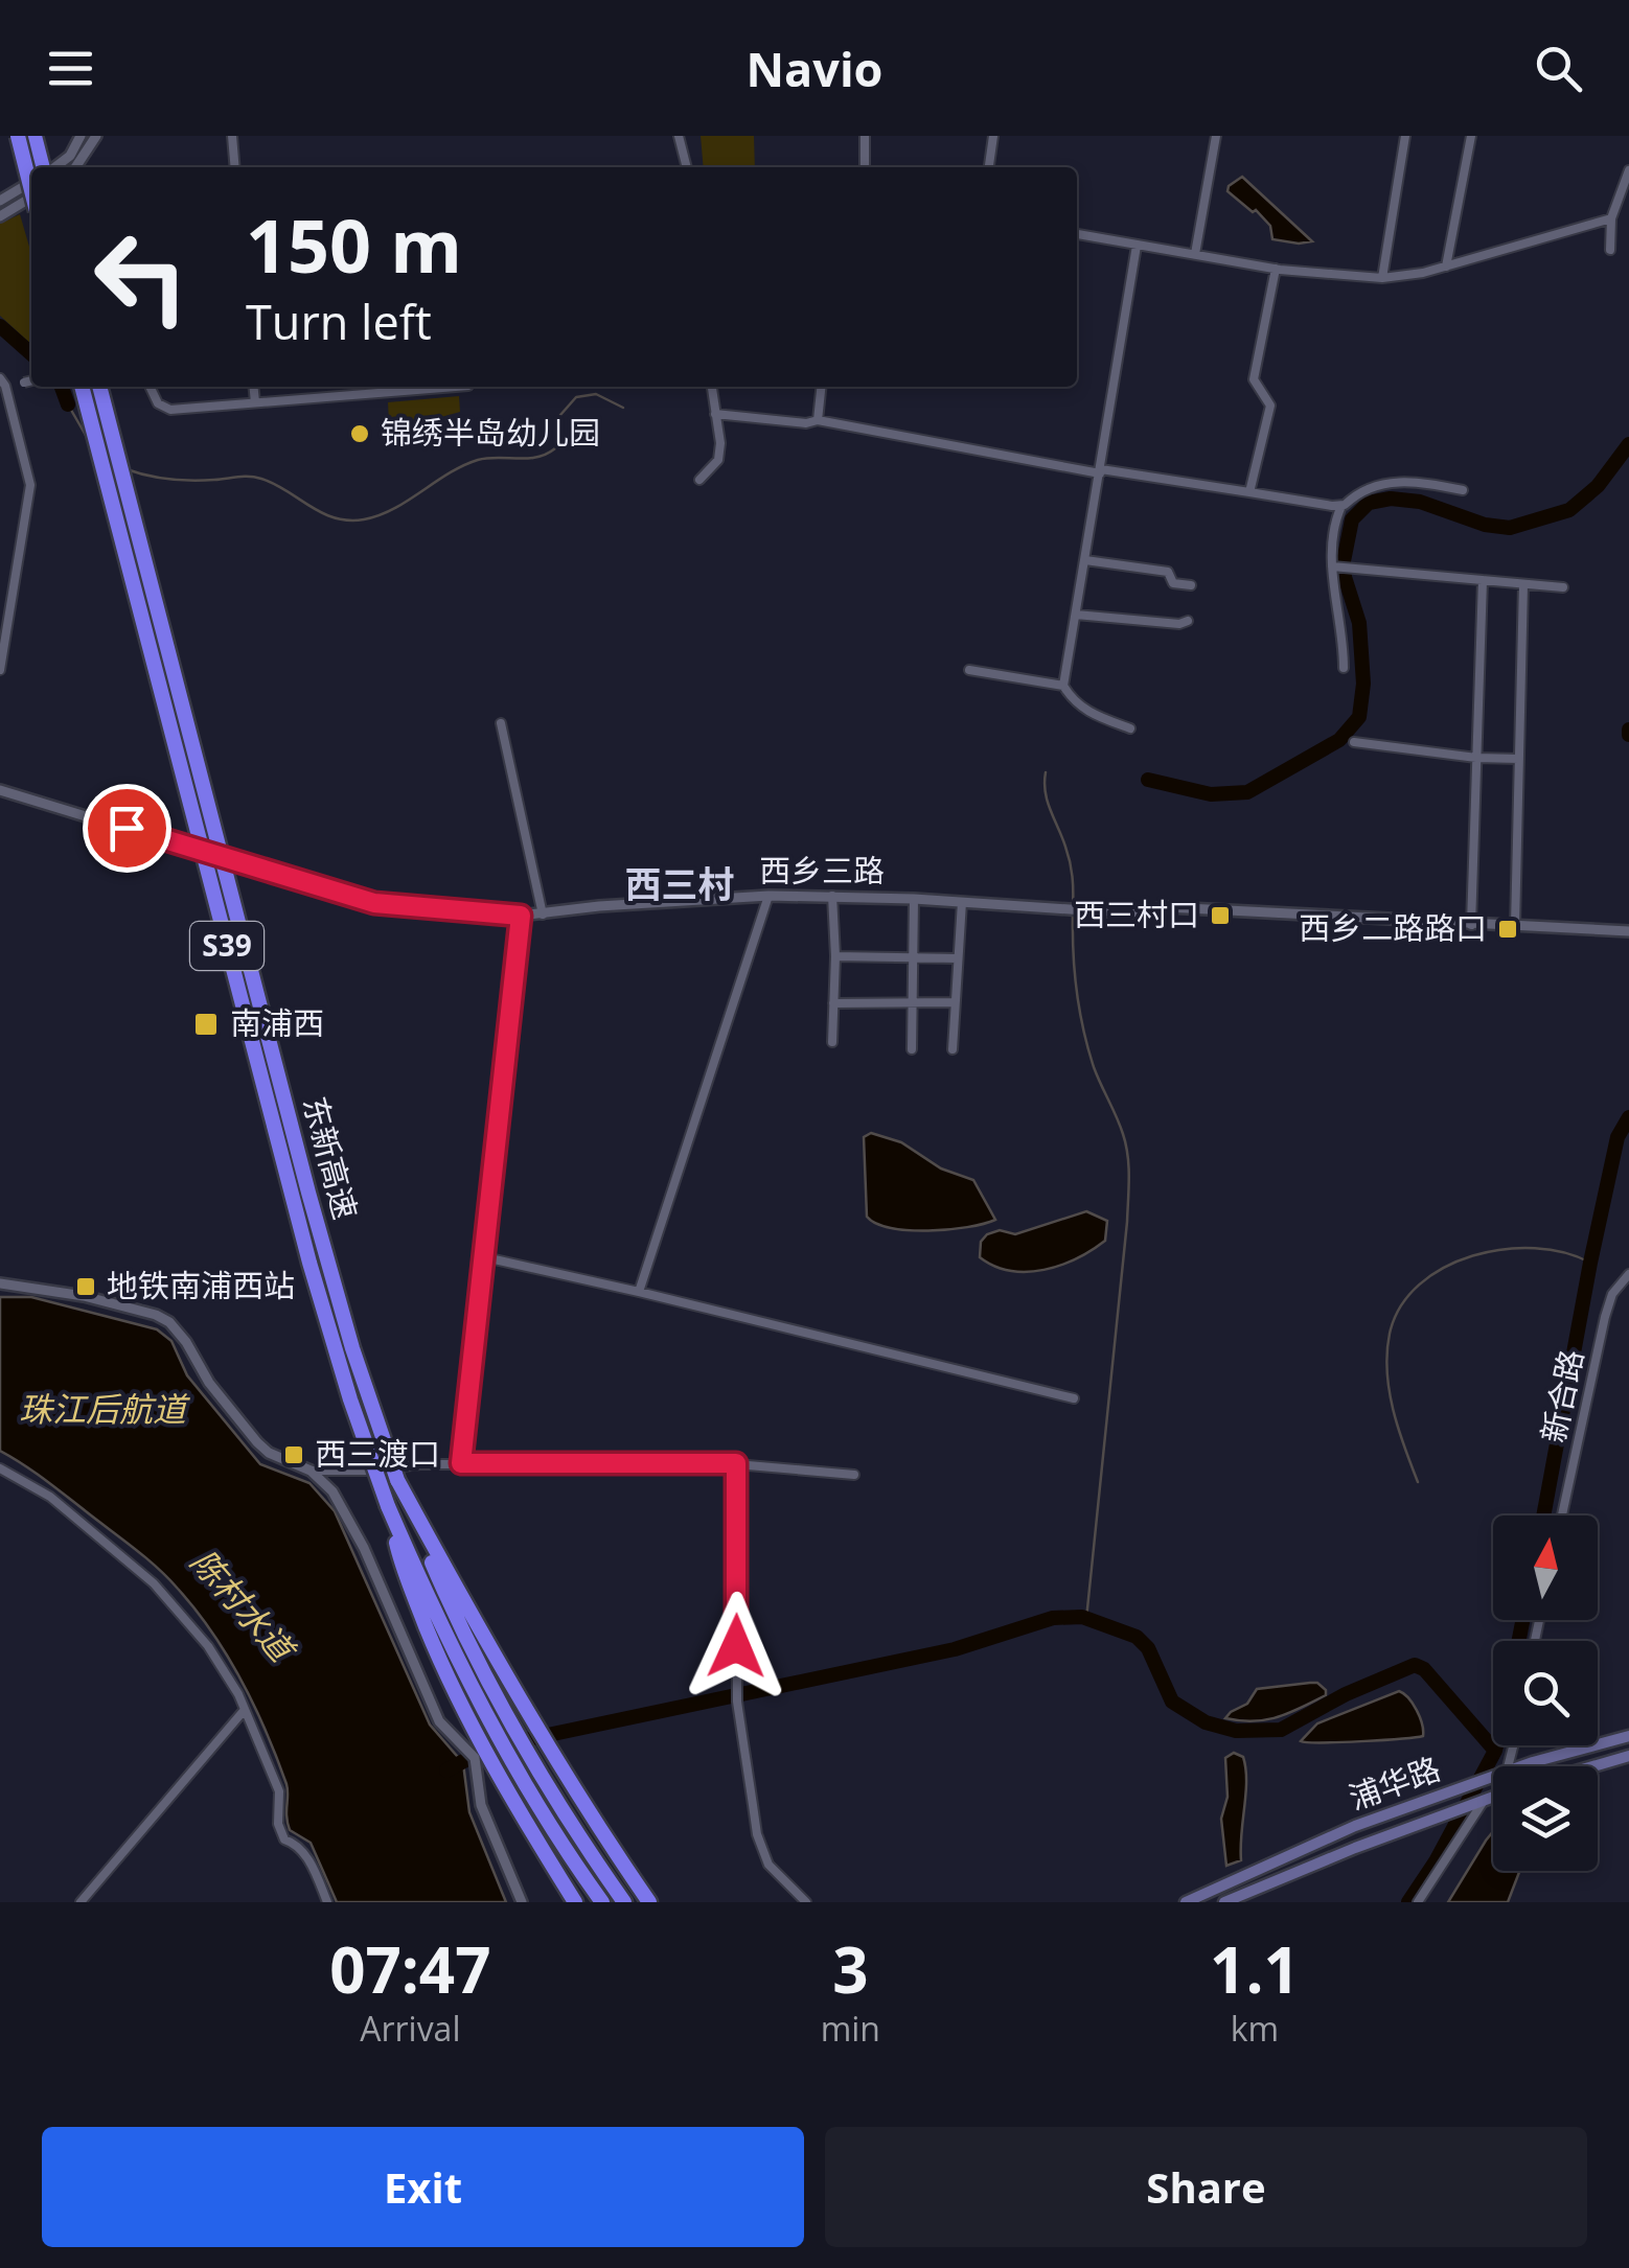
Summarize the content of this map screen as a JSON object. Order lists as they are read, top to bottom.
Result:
{
  "streets": {
    "highway": ["S39", "东新高速"],
    "main road": ["浦华路"],
    "street": ["西乡三路", "新合路"]
  },
  "districts": ["西三村"],
  "water": ["珠江后航道", "陈村水道"],
  "places": {
    "other": ["锦绣半岛幼儿园"],
    "transit": [
      "西三村口",
      "西乡二路路口",
      "南浦西",
      "地铁南浦西站",
      "西三渡口"
    ]
  },
  "north": "top",
  "page": {
    "header": "Navio",
    "turn": ["150 m", "Turn left"],
    "eta": [
      "07:47",
      "Arrival",
      "3",
      "min",
      "1.1",
      "km"
    ],
    "buttons": ["Exit", "Share"]
  }
}
